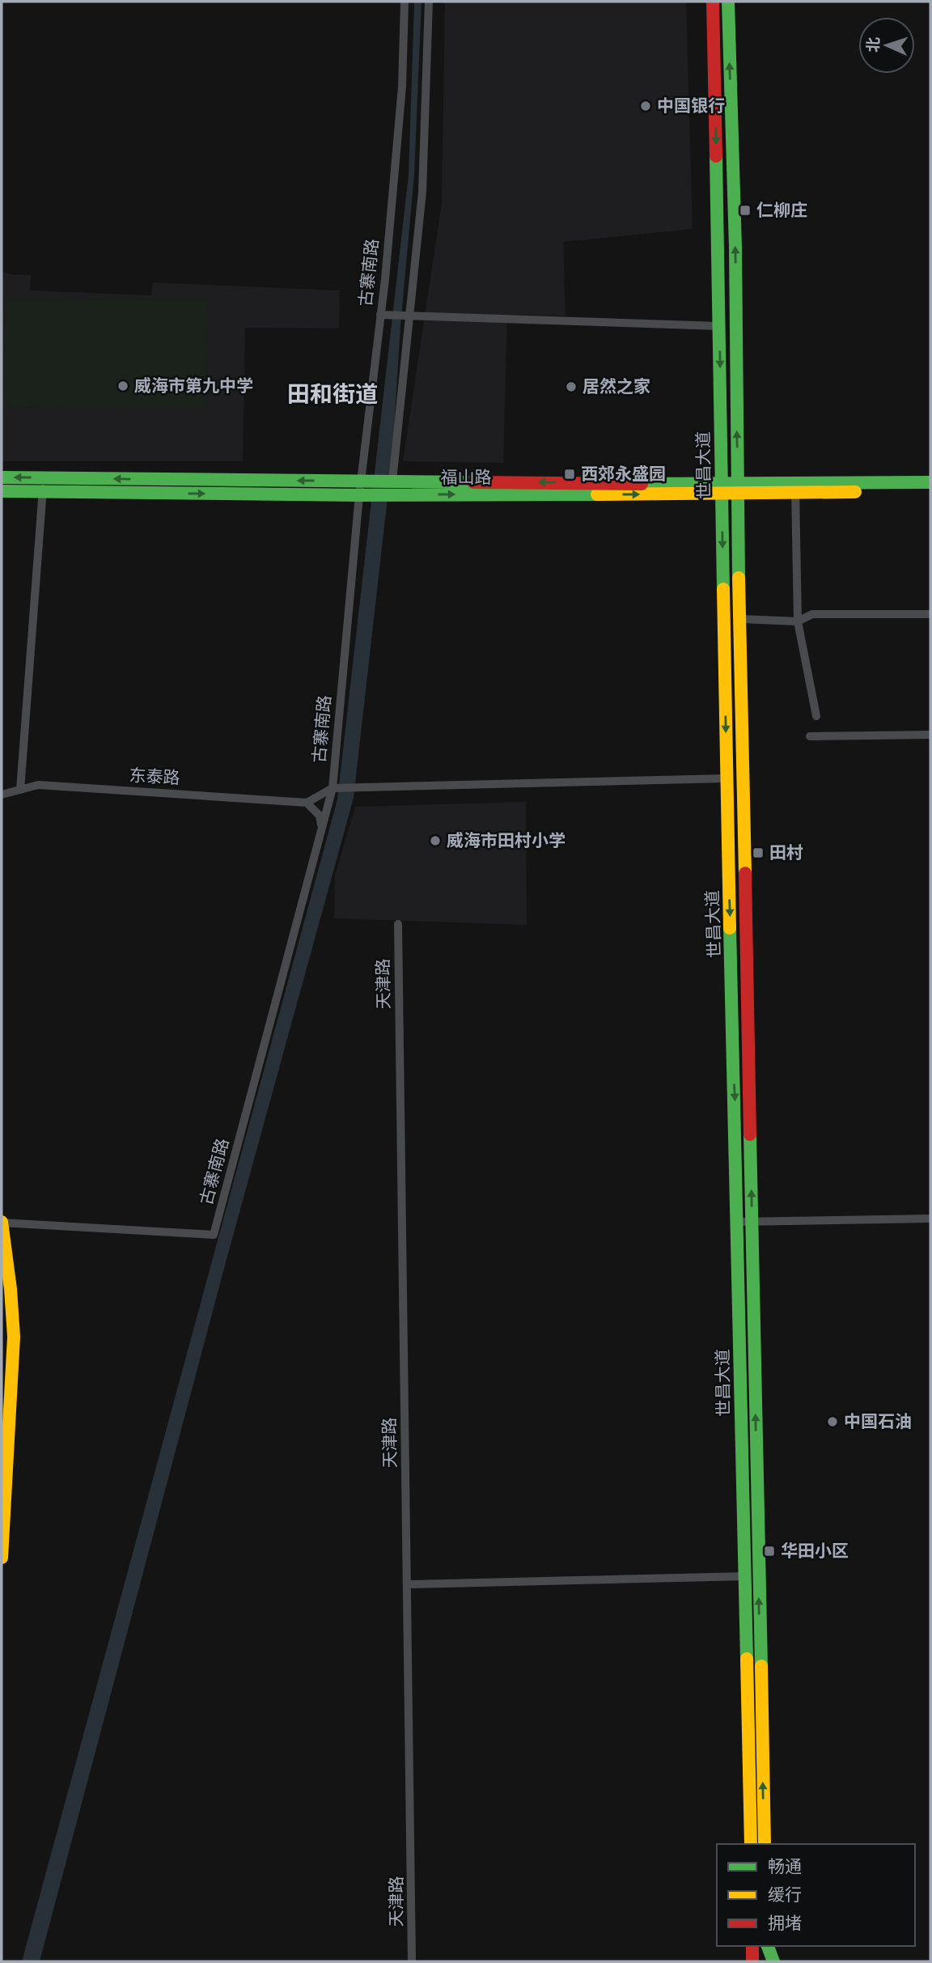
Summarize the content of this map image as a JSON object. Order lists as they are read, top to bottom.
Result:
{
  "streets": {
    "main road": ["世昌大道"],
    "street": ["古寨南路", "东泰路", "天津路"]
  },
  "districts": ["田和街道"],
  "places": {
    "other": [
      "中国银行",
      "威海市第九中学",
      "居然之家",
      "威海市田村小学",
      "中国石油"
    ],
    "transit": [
      "仁柳庄",
      "西郊永盛园",
      "田村",
      "华田小区"
    ]
  },
  "legend": ["畅通", "缓行", "拥堵"],
  "north": "left"
}
